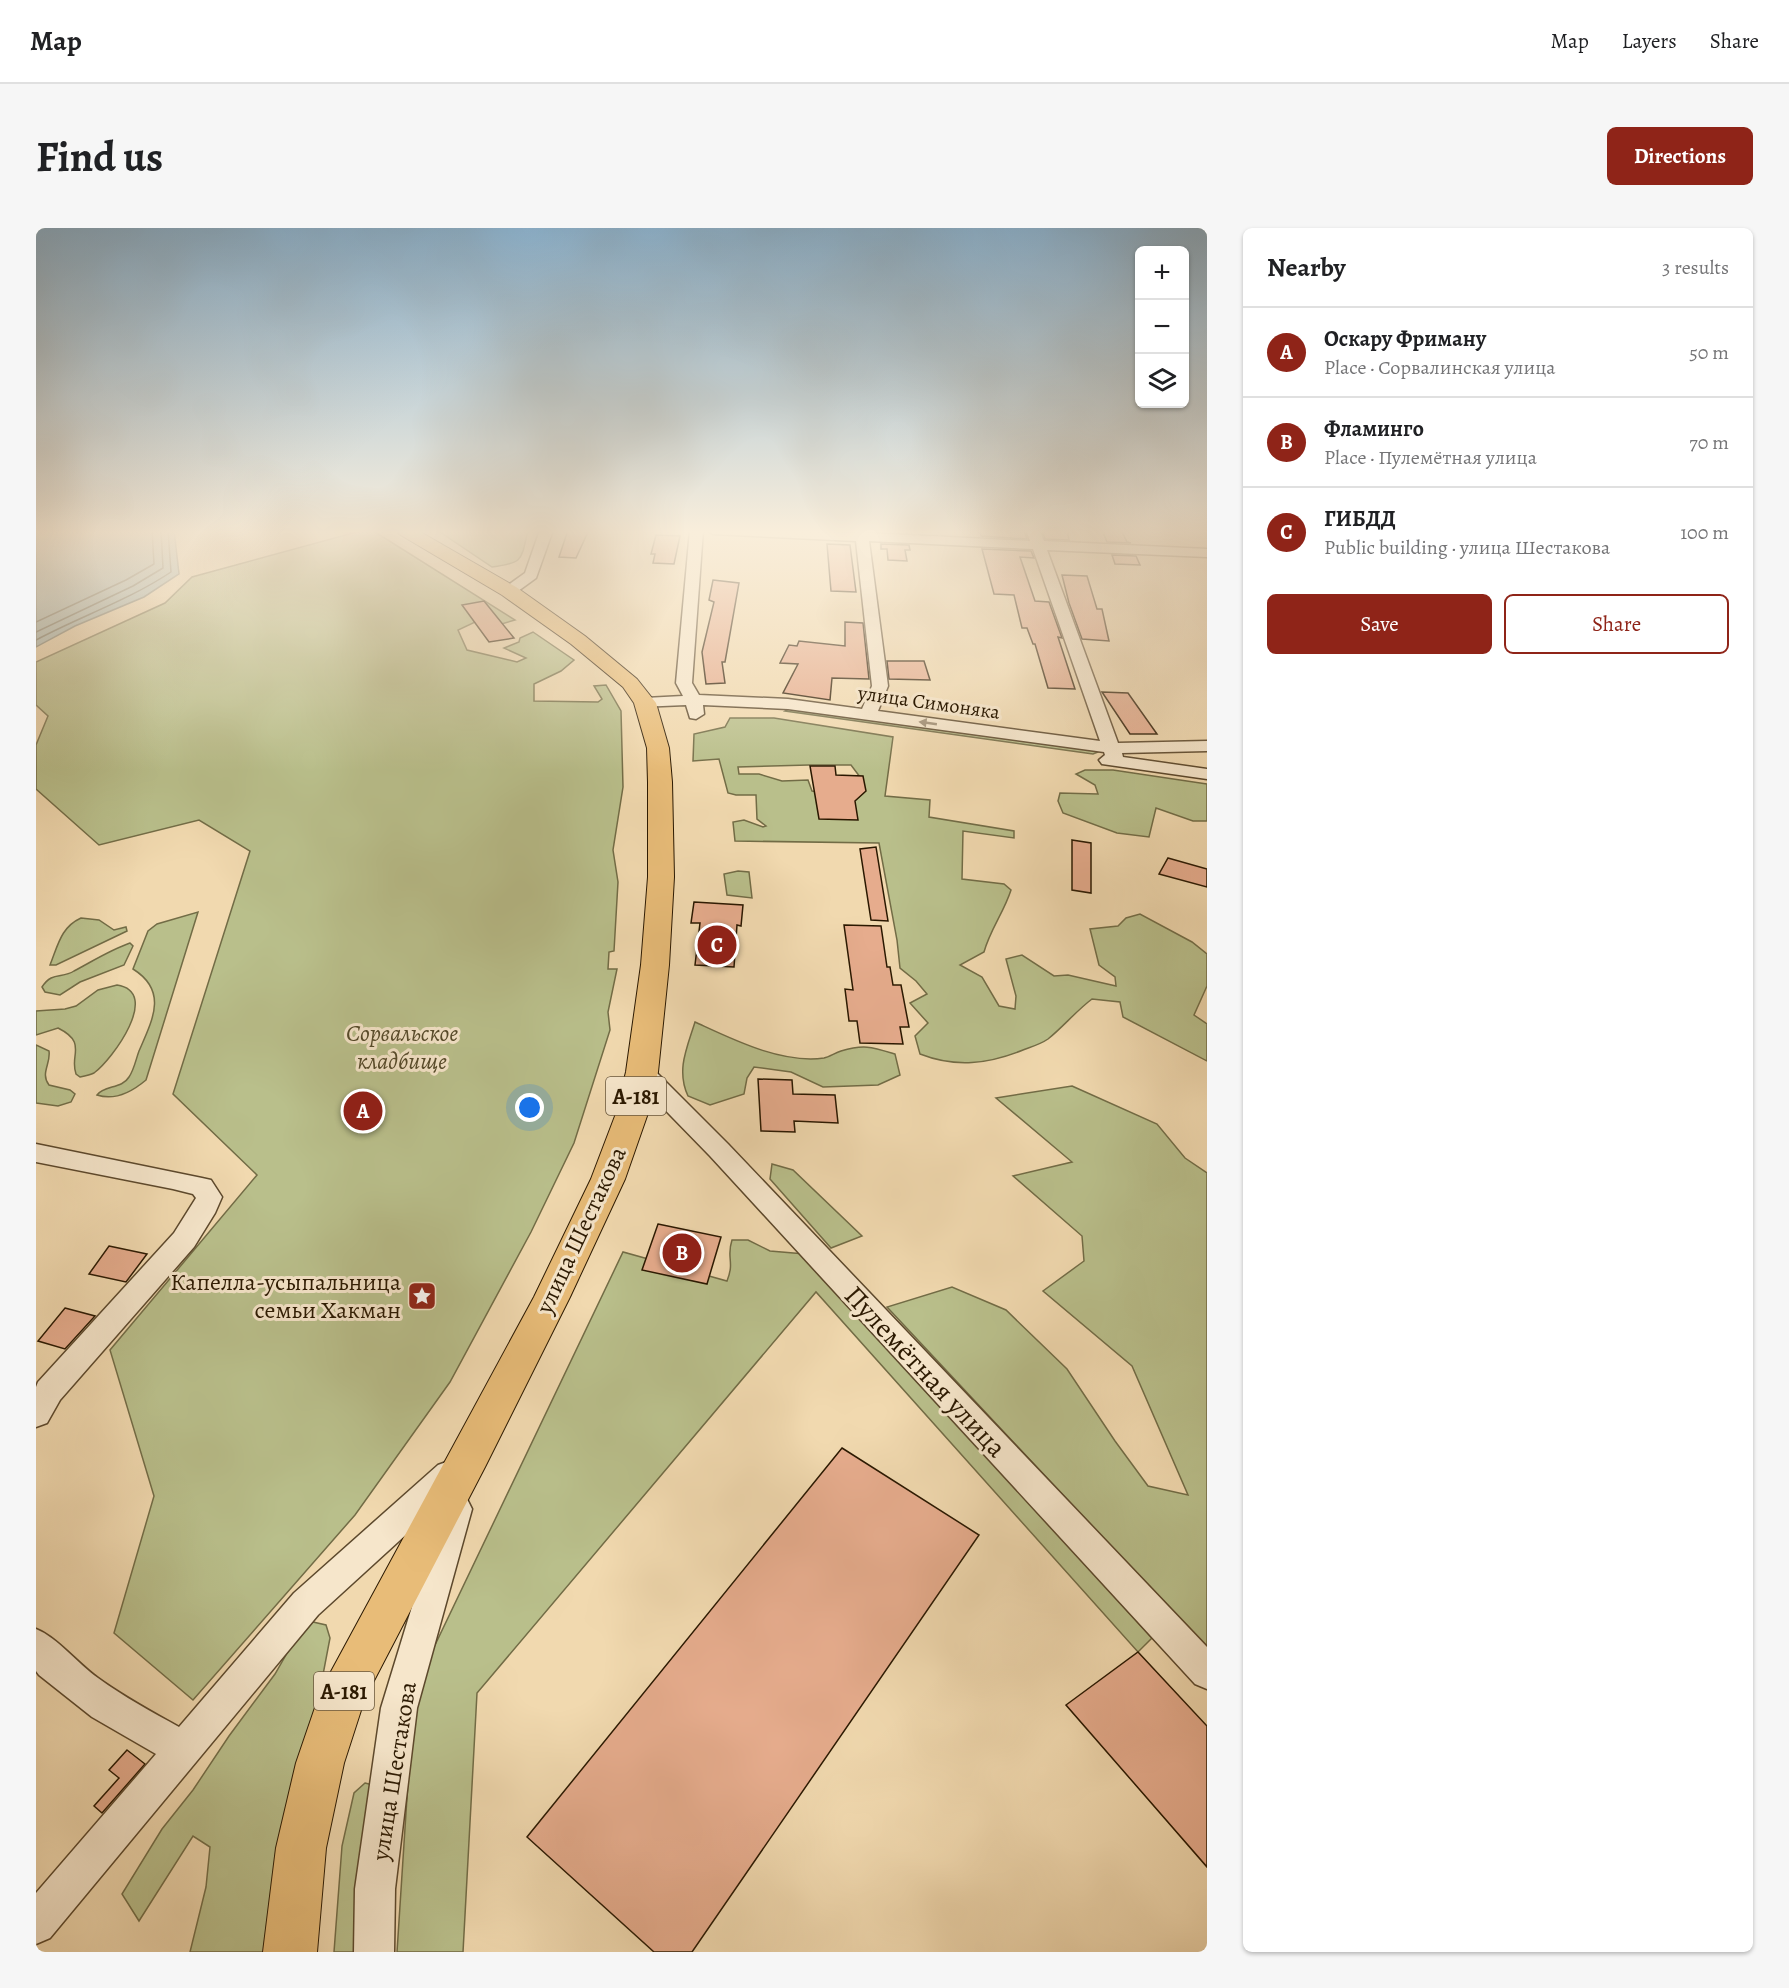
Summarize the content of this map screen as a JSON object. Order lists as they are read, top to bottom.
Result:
{
  "streets": {
    "main road": ["А-181", "улица Шестакова"],
    "street": ["улица Симоняка", "Пулемётная улица"]
  },
  "crossings": [
    ["улица Симоняка", "улица Шестакова"],
    ["А-181", "улица Шестакова"],
    ["улица Шестакова", "Пулемётная улица"]
  ],
  "parks": ["Сорвальское кладбище"],
  "places": {
    "place": ["Капелла-усыпальница семьи Хакман"]
  },
  "page": {
    "header": "Map",
    "nav": ["Map", "Layers", "Share"],
    "buttons": [
      "Directions",
      ["Save", "Share"]
    ],
    "title": "Find us",
    "heading": ["Nearby", "3 results"],
    "map_buttons": ["+", "−"],
    "list": [
      {
        "mark": "A",
        "name": "Оскару Фриману",
        "note": "Place · Сорвалинская улица",
        "value": "50 m"
      },
      {
        "mark": "B",
        "name": "Фламинго",
        "note": "Place · Пулемётная улица",
        "value": "70 m"
      },
      {
        "mark": "C",
        "name": "ГИБДД",
        "note": "Public building · улица Шестакова",
        "value": "100 m"
      }
    ],
    "pins": ["C", "A", "B"]
  }
}
